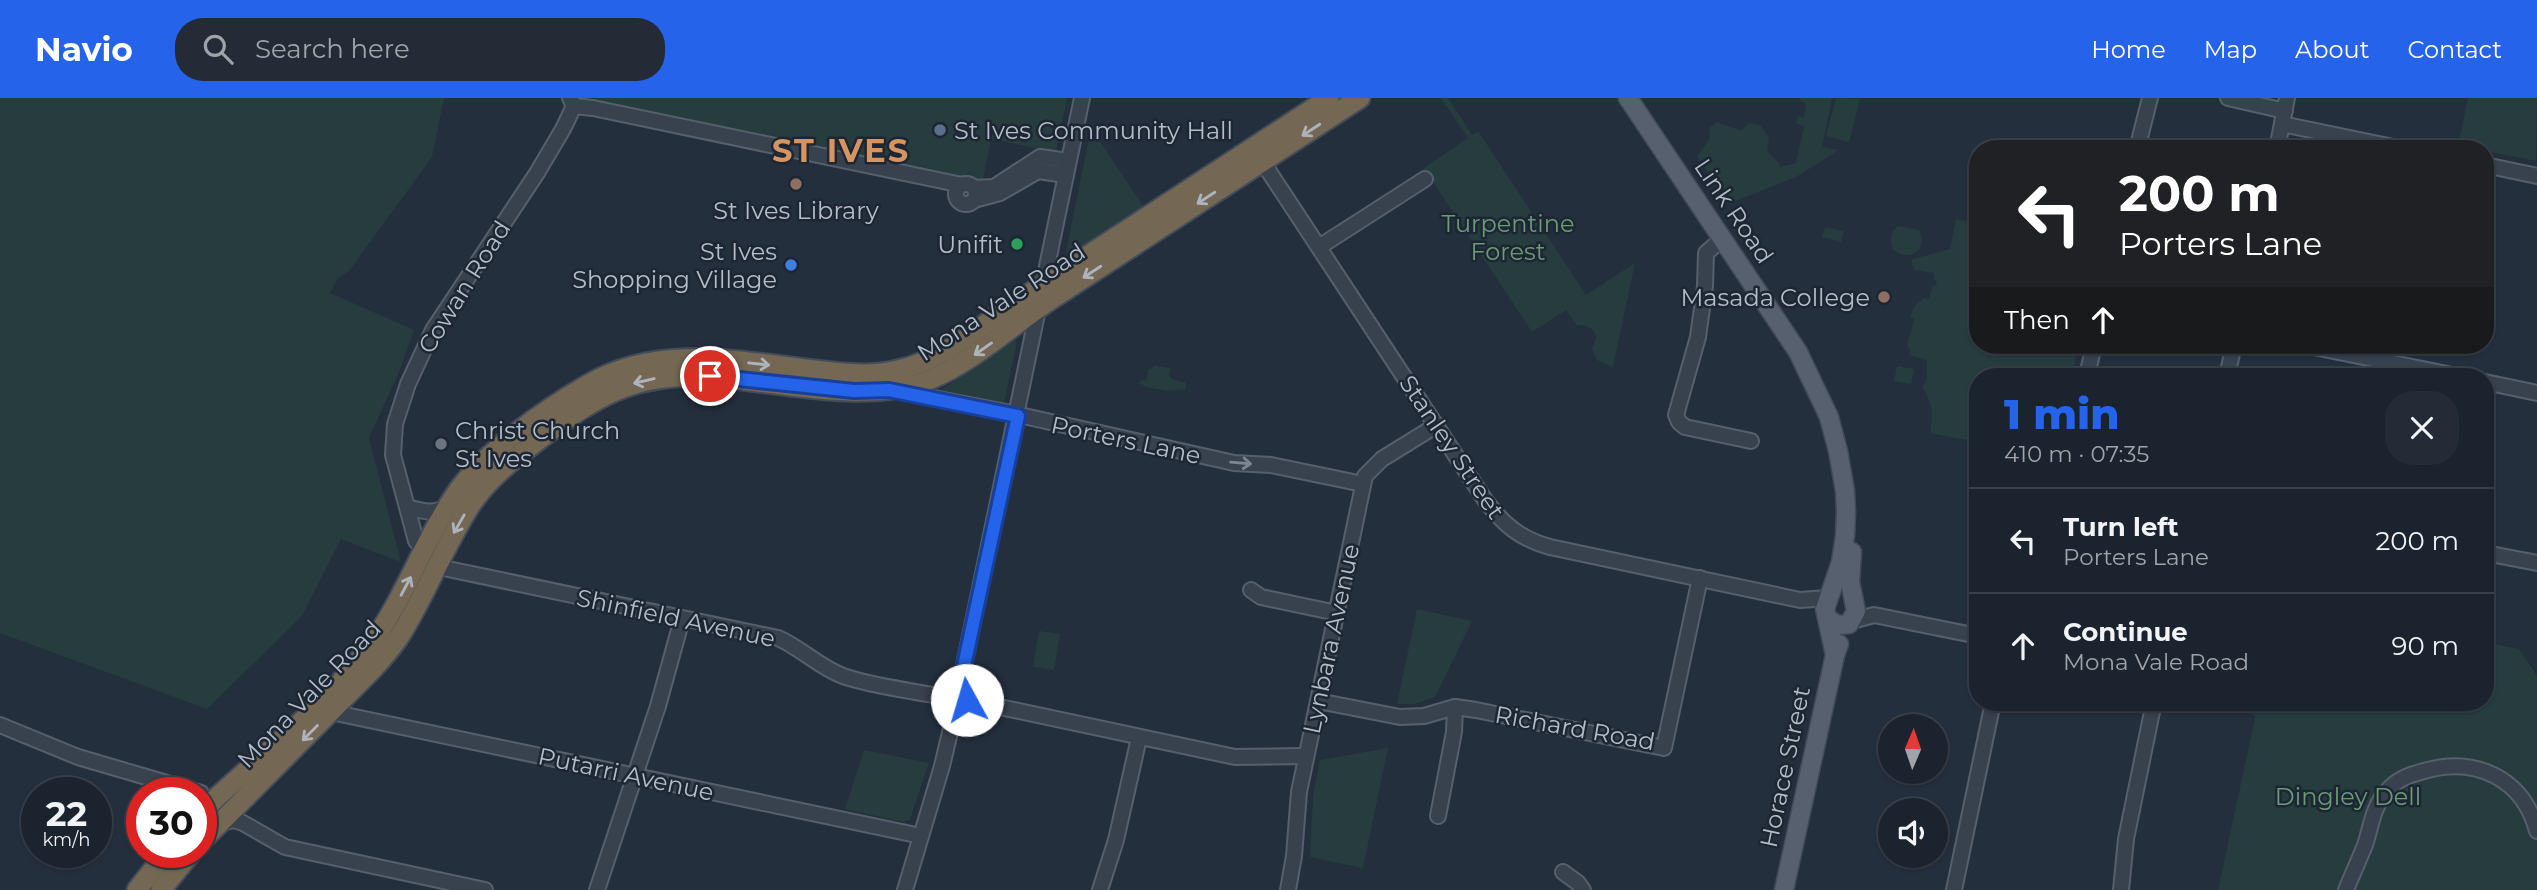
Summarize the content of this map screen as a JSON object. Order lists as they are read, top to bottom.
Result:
{
  "streets": {
    "highway": ["Mona Vale Road"],
    "main road": ["Link Road", "Horace Street"],
    "street": [
      "Cowan Road",
      "Porters Lane",
      "Stanley Street",
      "Shinfield Avenue",
      "Lynbara Avenue",
      "Richard Road",
      "Putarri Avenue"
    ]
  },
  "crossings": [
    ["Link Road", "Stanley Street"],
    ["Link Road", "Horace Street"],
    ["Cowan Road", "Mona Vale Road"],
    ["Cowan Road", "Shinfield Avenue"],
    ["Mona Vale Road", "Porters Lane"],
    ["Mona Vale Road", "Stanley Street"],
    ["Mona Vale Road", "Shinfield Avenue"],
    ["Mona Vale Road", "Putarri Avenue"],
    ["Porters Lane", "Lynbara Avenue"],
    ["Stanley Street", "Lynbara Avenue"],
    ["Stanley Street", "Richard Road"],
    ["Stanley Street", "Horace Street"],
    ["Shinfield Avenue", "Lynbara Avenue"],
    ["Lynbara Avenue", "Richard Road"]
  ],
  "one_way": ["Porters Lane"],
  "districts": ["ST IVES"],
  "parks": ["Turpentine Forest", "Dingley Dell"],
  "places": [
    "St Ives Community Hall",
    "St Ives Library",
    "Unifit",
    "St Ives Shopping Village",
    "Masada College",
    "Christ Church St Ives"
  ],
  "north": "top",
  "page": {
    "header": "Navio",
    "search": "Search here",
    "nav": [
      "Home",
      "Map",
      "About",
      "Contact"
    ],
    "turn": ["200 m", "Porters Lane"],
    "then": "Then",
    "heading": ["1 min", "410 m · 07:35"],
    "list": [
      {
        "name": "Turn left",
        "note": "Porters Lane",
        "value": "200 m"
      },
      {
        "name": "Continue",
        "note": "Mona Vale Road",
        "value": "90 m"
      }
    ],
    "speed": "22 km/h",
    "limit": "30"
  }
}
